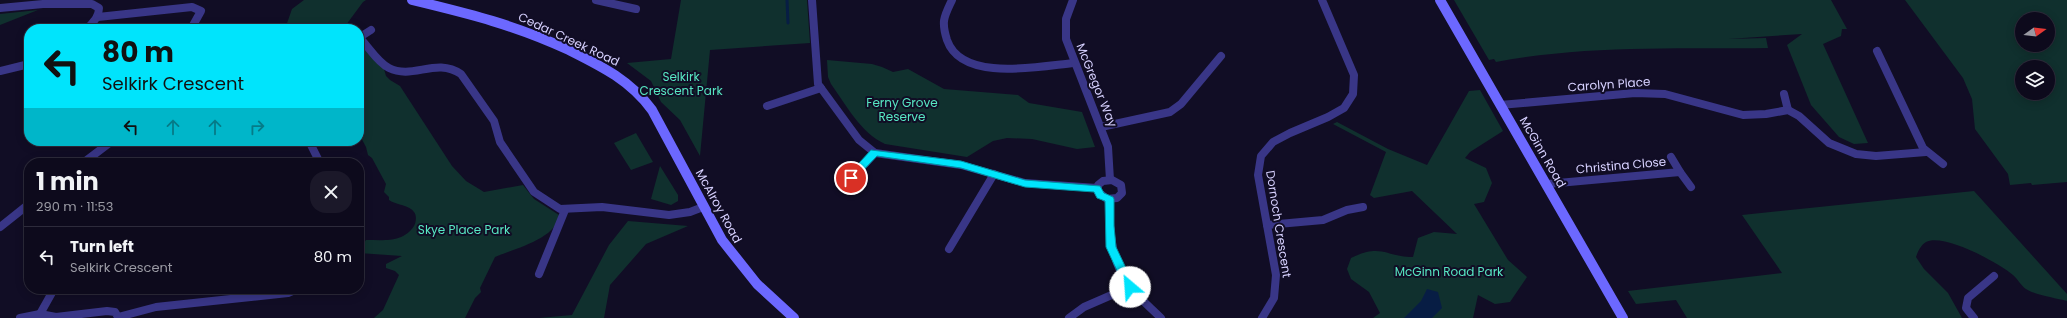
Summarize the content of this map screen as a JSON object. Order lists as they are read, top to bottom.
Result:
{
  "streets": {
    "street": [
      "Cedar Creek Road",
      "Carolyn Place",
      "McGregor Way",
      "McGinn Road",
      "Christina Close",
      "McAlroy Road",
      "Dornoch Crescent"
    ]
  },
  "crossings": [
    ["Cedar Creek Road", "McAlroy Road"],
    ["Carolyn Place", "McGinn Road"],
    ["McGinn Road", "Christina Close"]
  ],
  "parks": [
    "Selkirk Crescent Park",
    "Ferny Grove Reserve",
    "Skye Place Park",
    "McGinn Road Park"
  ],
  "north": "right",
  "page": {
    "turn": ["80 m", "Selkirk Crescent"],
    "heading": ["1 min", "290 m · 11:53"],
    "list": [
      {
        "name": "Turn left",
        "note": "Selkirk Crescent",
        "value": "80 m"
      }
    ]
  }
}
